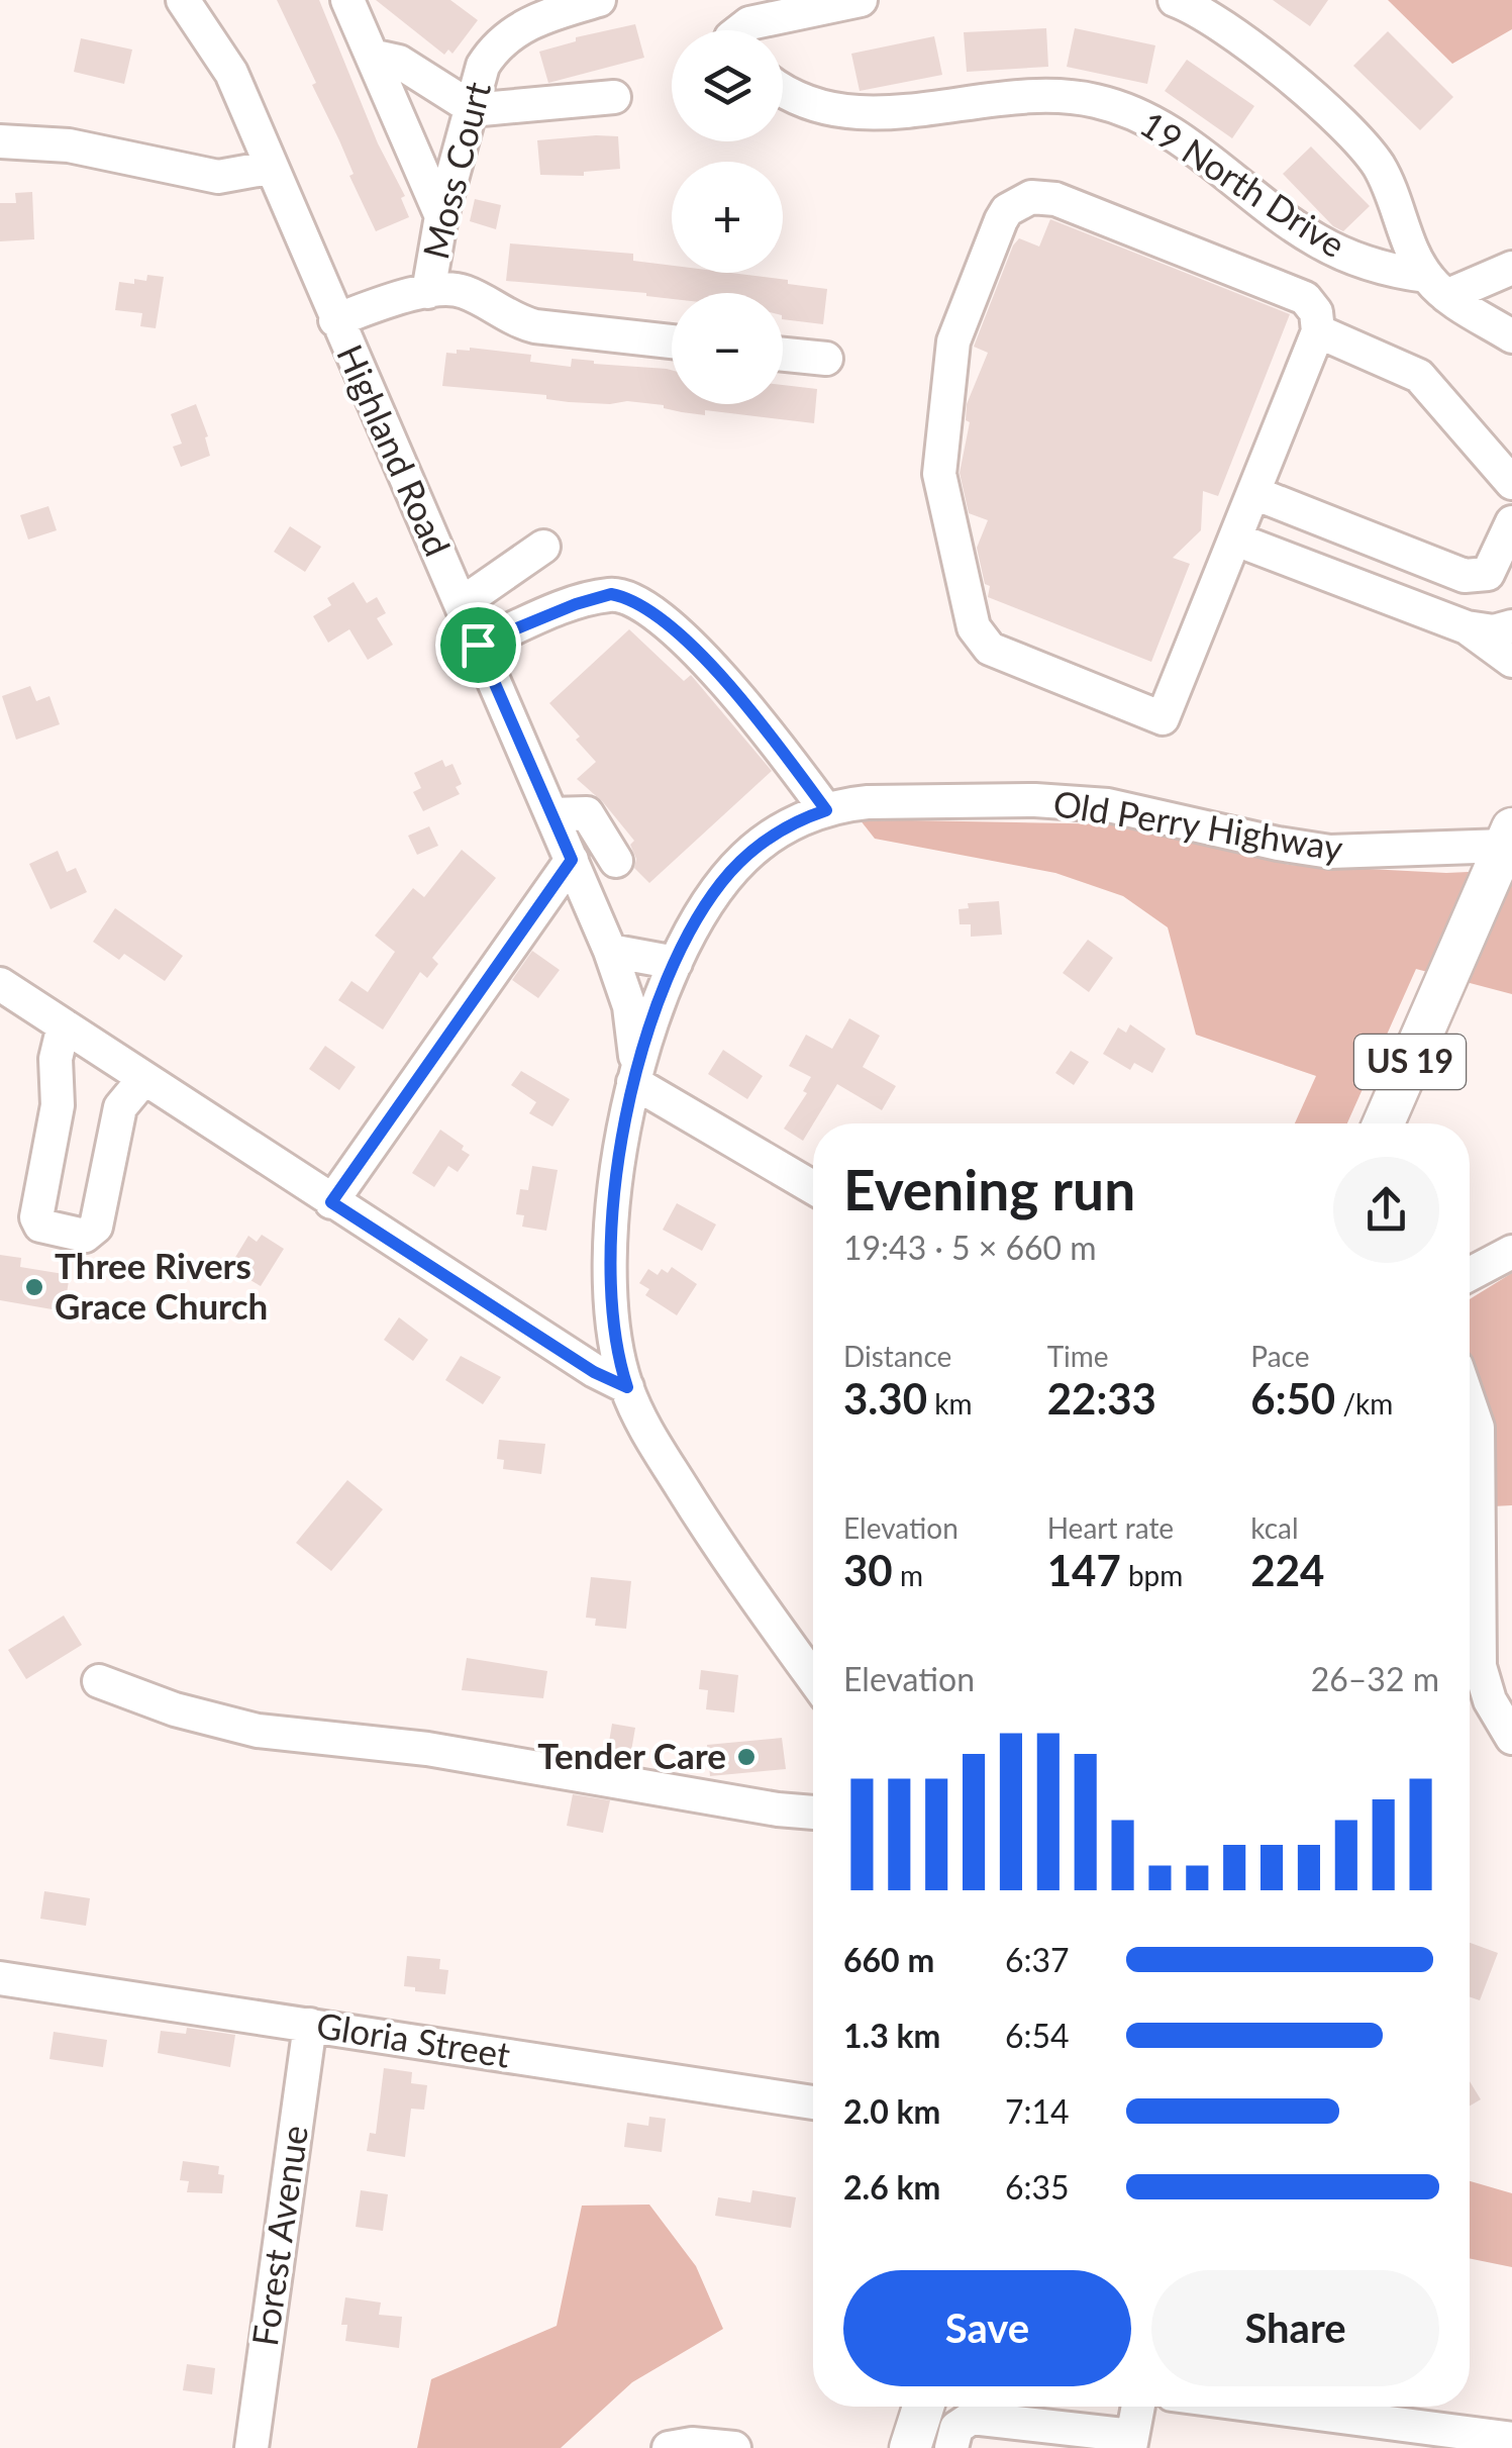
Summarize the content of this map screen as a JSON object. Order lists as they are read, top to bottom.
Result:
{
  "streets": {
    "main road": ["US 19"],
    "street": [
      "Moss Court",
      "19 North Drive",
      "Highland Road",
      "Old Perry Highway",
      "Gloria Street",
      "Forest Avenue"
    ]
  },
  "crossings": [
    ["Highland Road", "Old Perry Highway"],
    ["Old Perry Highway", "US 19"],
    ["Gloria Street", "Forest Avenue"]
  ],
  "places": ["Three Rivers Grace Church", "Tender Care"],
  "page": {
    "map_buttons": ["+", "−"],
    "heading": ["Evening run", "19:43 · 5 × 660 m"],
    "stats": [
      ["Distance", "3.30 km"],
      ["Time", "22:33"],
      ["Pace", "6:50 /km"],
      ["Elevation", "30 m"],
      ["Heart rate", "147 bpm"],
      ["kcal", "224"]
    ],
    "chart": ["Elevation", "26–32 m"],
    "list": [
      {
        "name": "660 m",
        "note": "6:37"
      },
      {
        "name": "1.3 km",
        "note": "6:54"
      },
      {
        "name": "2.0 km",
        "note": "7:14"
      },
      {
        "name": "2.6 km",
        "note": "6:35"
      }
    ],
    "buttons": ["Save", "Share"]
  }
}
